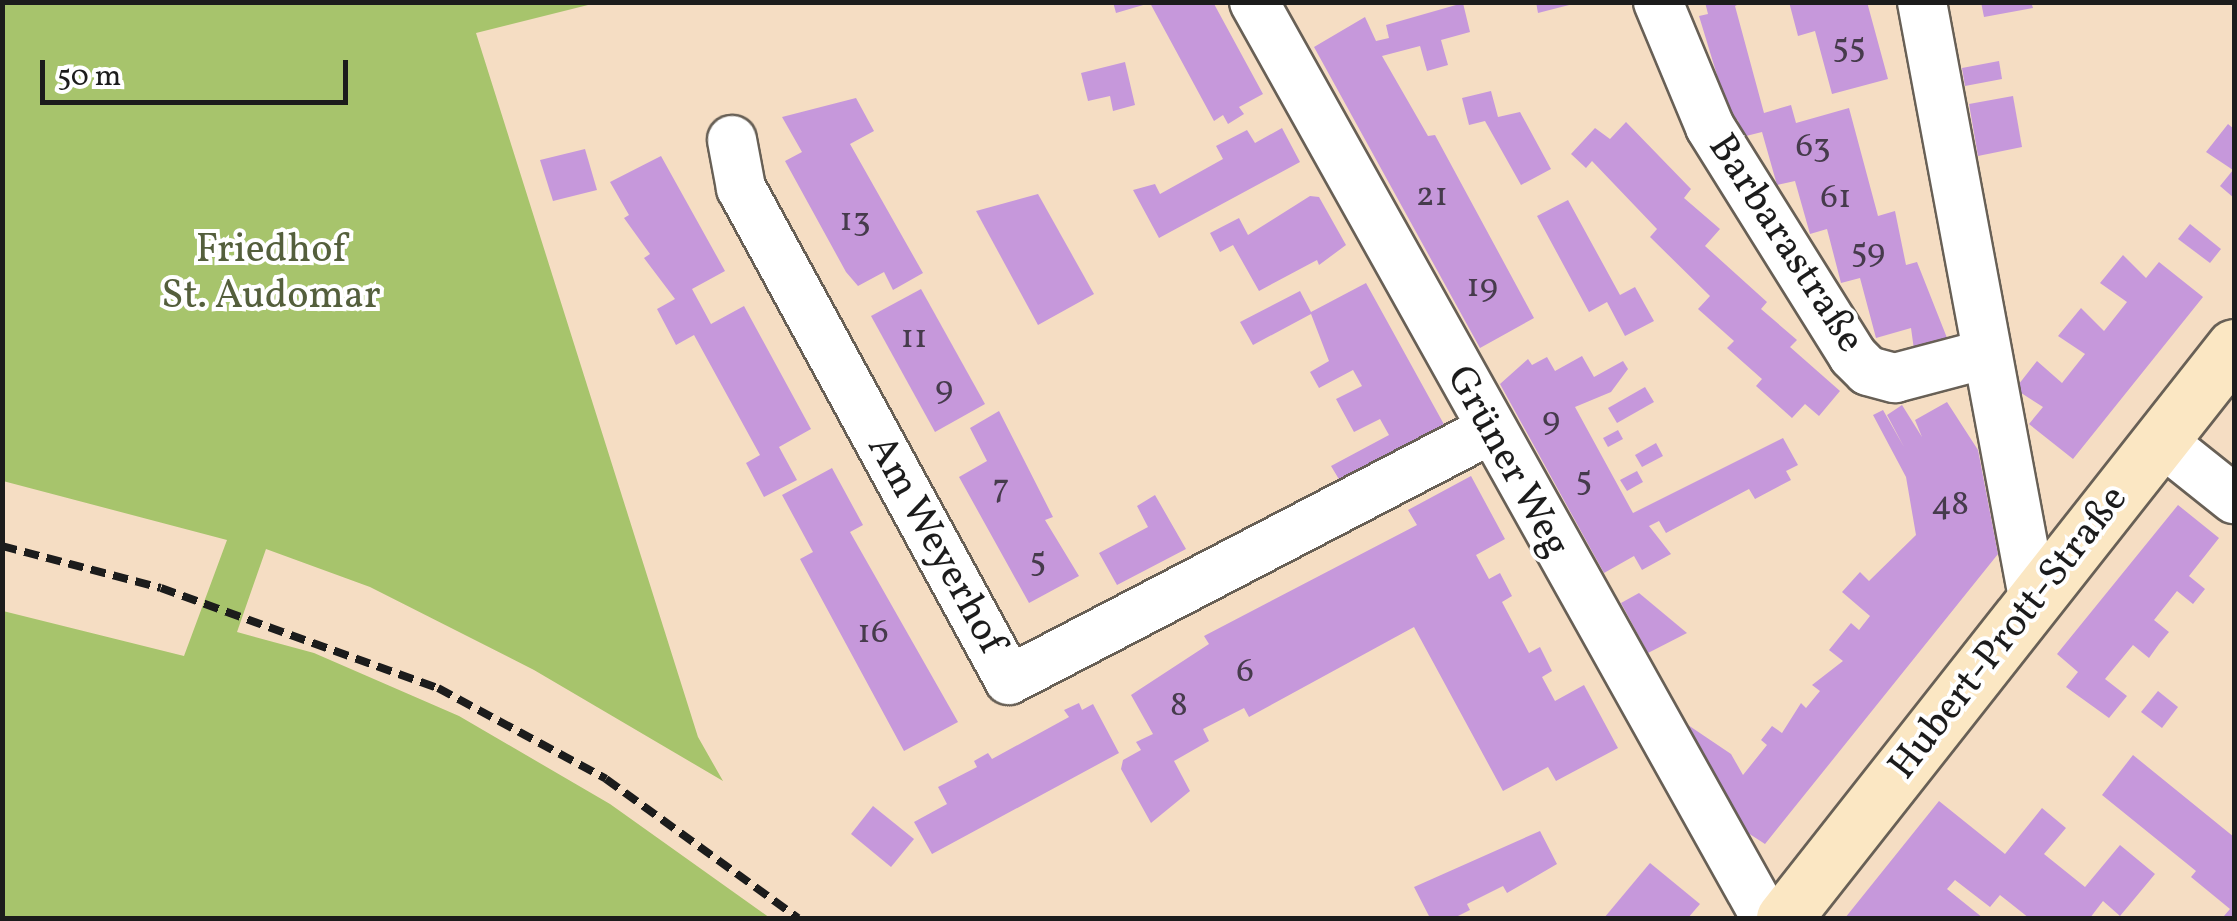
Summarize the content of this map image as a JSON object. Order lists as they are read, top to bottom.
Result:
{
  "streets": {
    "street": [
      "Barbarastraße",
      "Grüner Weg",
      "Am Weyerhof",
      "Hubert-Prott-Straße"
    ]
  },
  "crossings": [
    ["Grüner Weg", "Am Weyerhof"]
  ],
  "parks": ["Friedhof St. Audomar"],
  "house_numbers": [
    "55",
    "63",
    "21",
    "61",
    "13",
    "59",
    "19",
    "11",
    "9",
    "9",
    "5",
    "7",
    "48",
    "5",
    "16",
    "6",
    "8"
  ],
  "scale_bar": "50 m"
}
